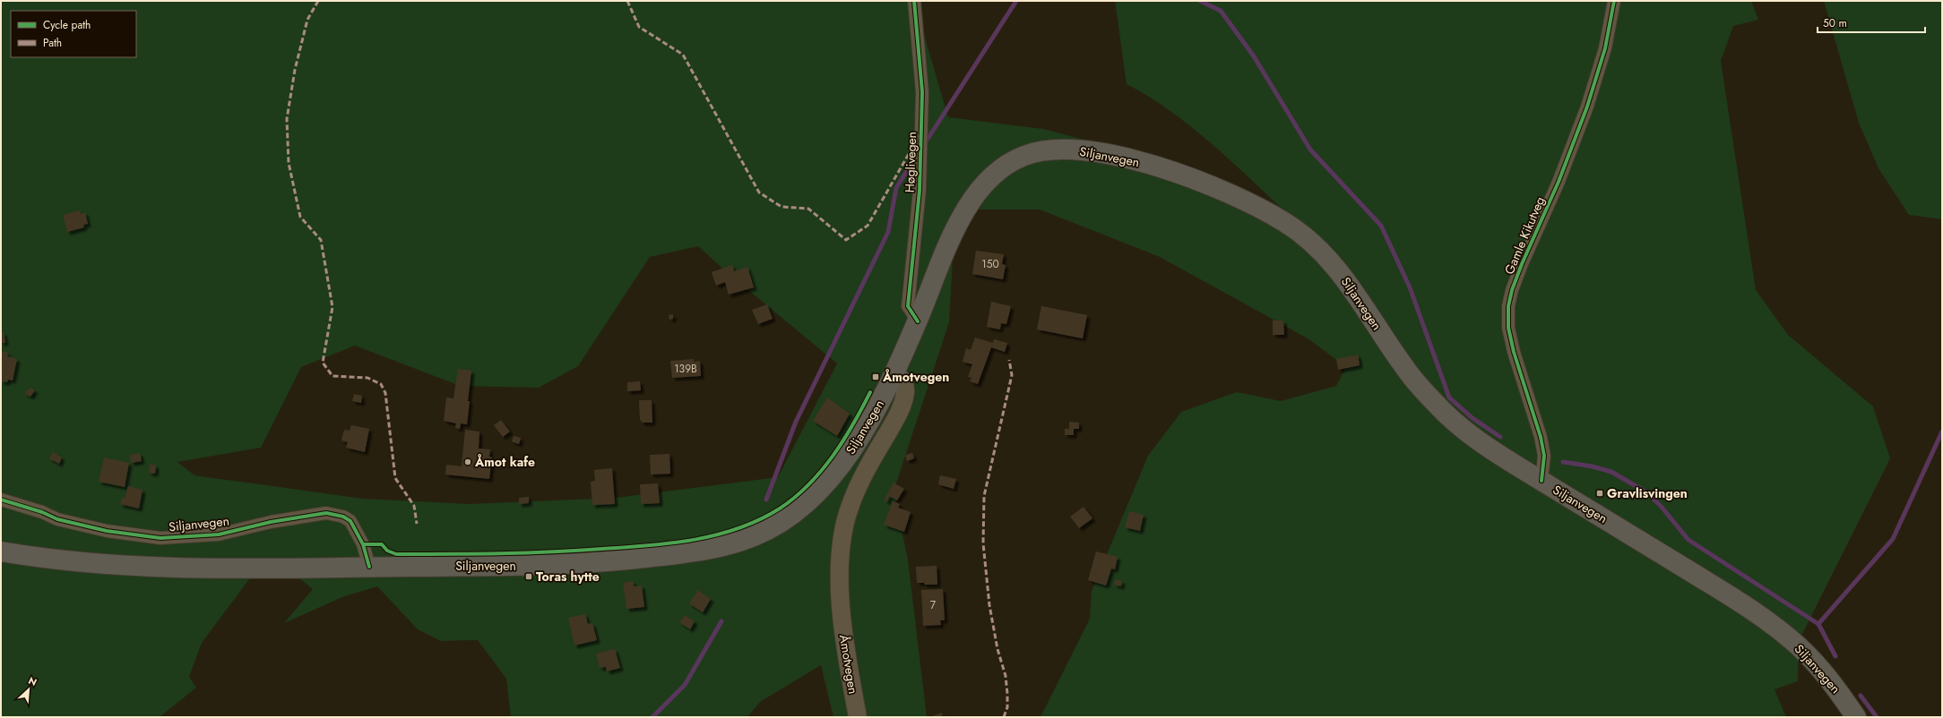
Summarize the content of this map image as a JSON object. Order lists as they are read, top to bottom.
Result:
{
  "streets": {
    "main road": ["Siljanvegen", "Åmotvegen"],
    "street": ["Høglivegen", "Gamle Kikutveg"]
  },
  "crossings": [
    ["Siljanvegen", "Høglivegen"],
    ["Siljanvegen", "Gamle Kikutveg"],
    ["Siljanvegen", "Åmotvegen"]
  ],
  "places": {
    "transit": ["Åmotvegen", "Gravlisvingen", "Toras hytte"],
    "other": ["Åmot kafe"]
  },
  "house_numbers": ["150", "139B", "7"],
  "legend": ["Cycle path", "Path"],
  "scale_bar": "50 m",
  "north": "top right"
}
